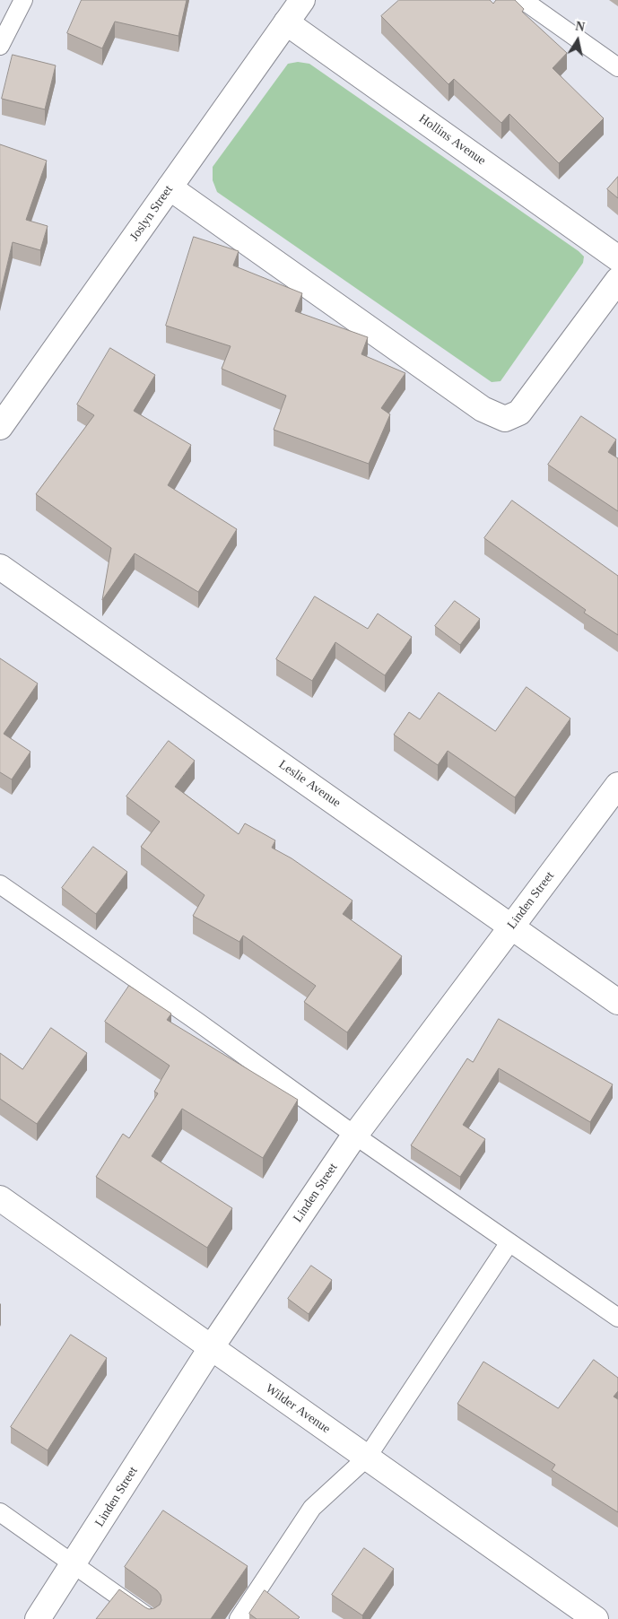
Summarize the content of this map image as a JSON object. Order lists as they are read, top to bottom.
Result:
{
  "streets": {
    "street": [
      "Hollins Avenue",
      "Joslyn Street",
      "Leslie Avenue",
      "Linden Street",
      "Wilder Avenue"
    ]
  },
  "crossings": [
    ["Hollins Avenue", "Joslyn Street"],
    ["Leslie Avenue", "Linden Street"],
    ["Linden Street", "Wilder Avenue"]
  ],
  "north": "top"
}
